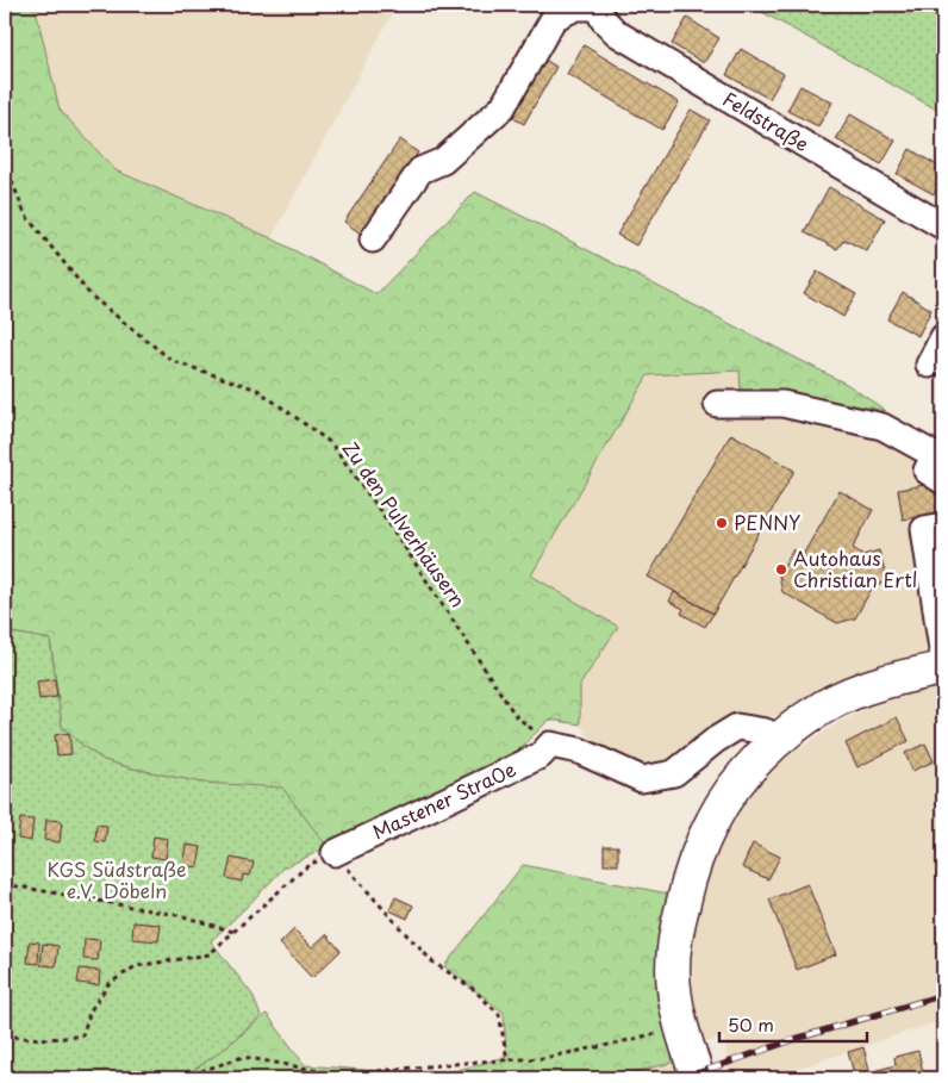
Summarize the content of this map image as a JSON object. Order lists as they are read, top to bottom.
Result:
{
  "streets": {
    "street": ["Feldstraße", "Mastener Stra0e"],
    "path": ["Zu den Pulverhäusern"]
  },
  "crossings": [
    ["Zu den Pulverhäusern", "Mastener Stra0e"]
  ],
  "parks": ["KGS Südstraße e.V. Döbeln"],
  "places": ["PENNY", "Autohaus Christian Ertl"],
  "scale_bar": "50 m"
}
